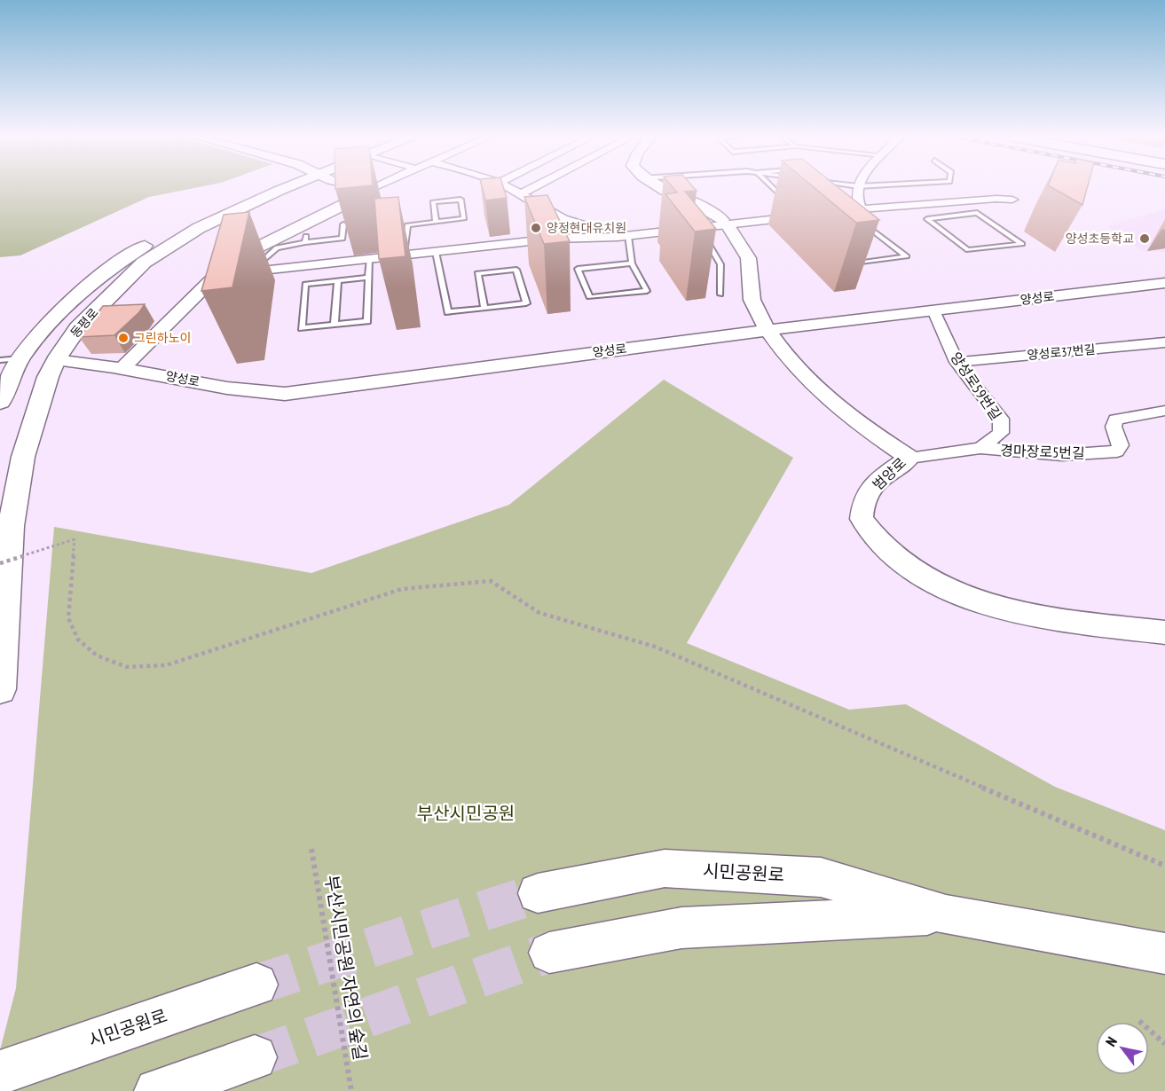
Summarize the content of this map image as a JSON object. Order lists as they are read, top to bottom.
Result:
{
  "streets": {
    "main road": ["동평로", "시민공원로"],
    "street": [
      "양성로",
      "양성로37번길",
      "양성로59번길",
      "경마장로5번길",
      "범양로"
    ],
    "path": ["부산시민공원 자연의 숲길"]
  },
  "crossings": [
    ["양성로", "동평로"],
    ["양성로", "양성로59번길"],
    ["양성로", "범양로"],
    ["양성로37번길", "양성로59번길"],
    ["양성로59번길", "경마장로5번길"]
  ],
  "parks": ["부산시민공원"],
  "places": ["양정현대유치원", "양성초등학교", "그린하노이"],
  "north": "top left"
}
